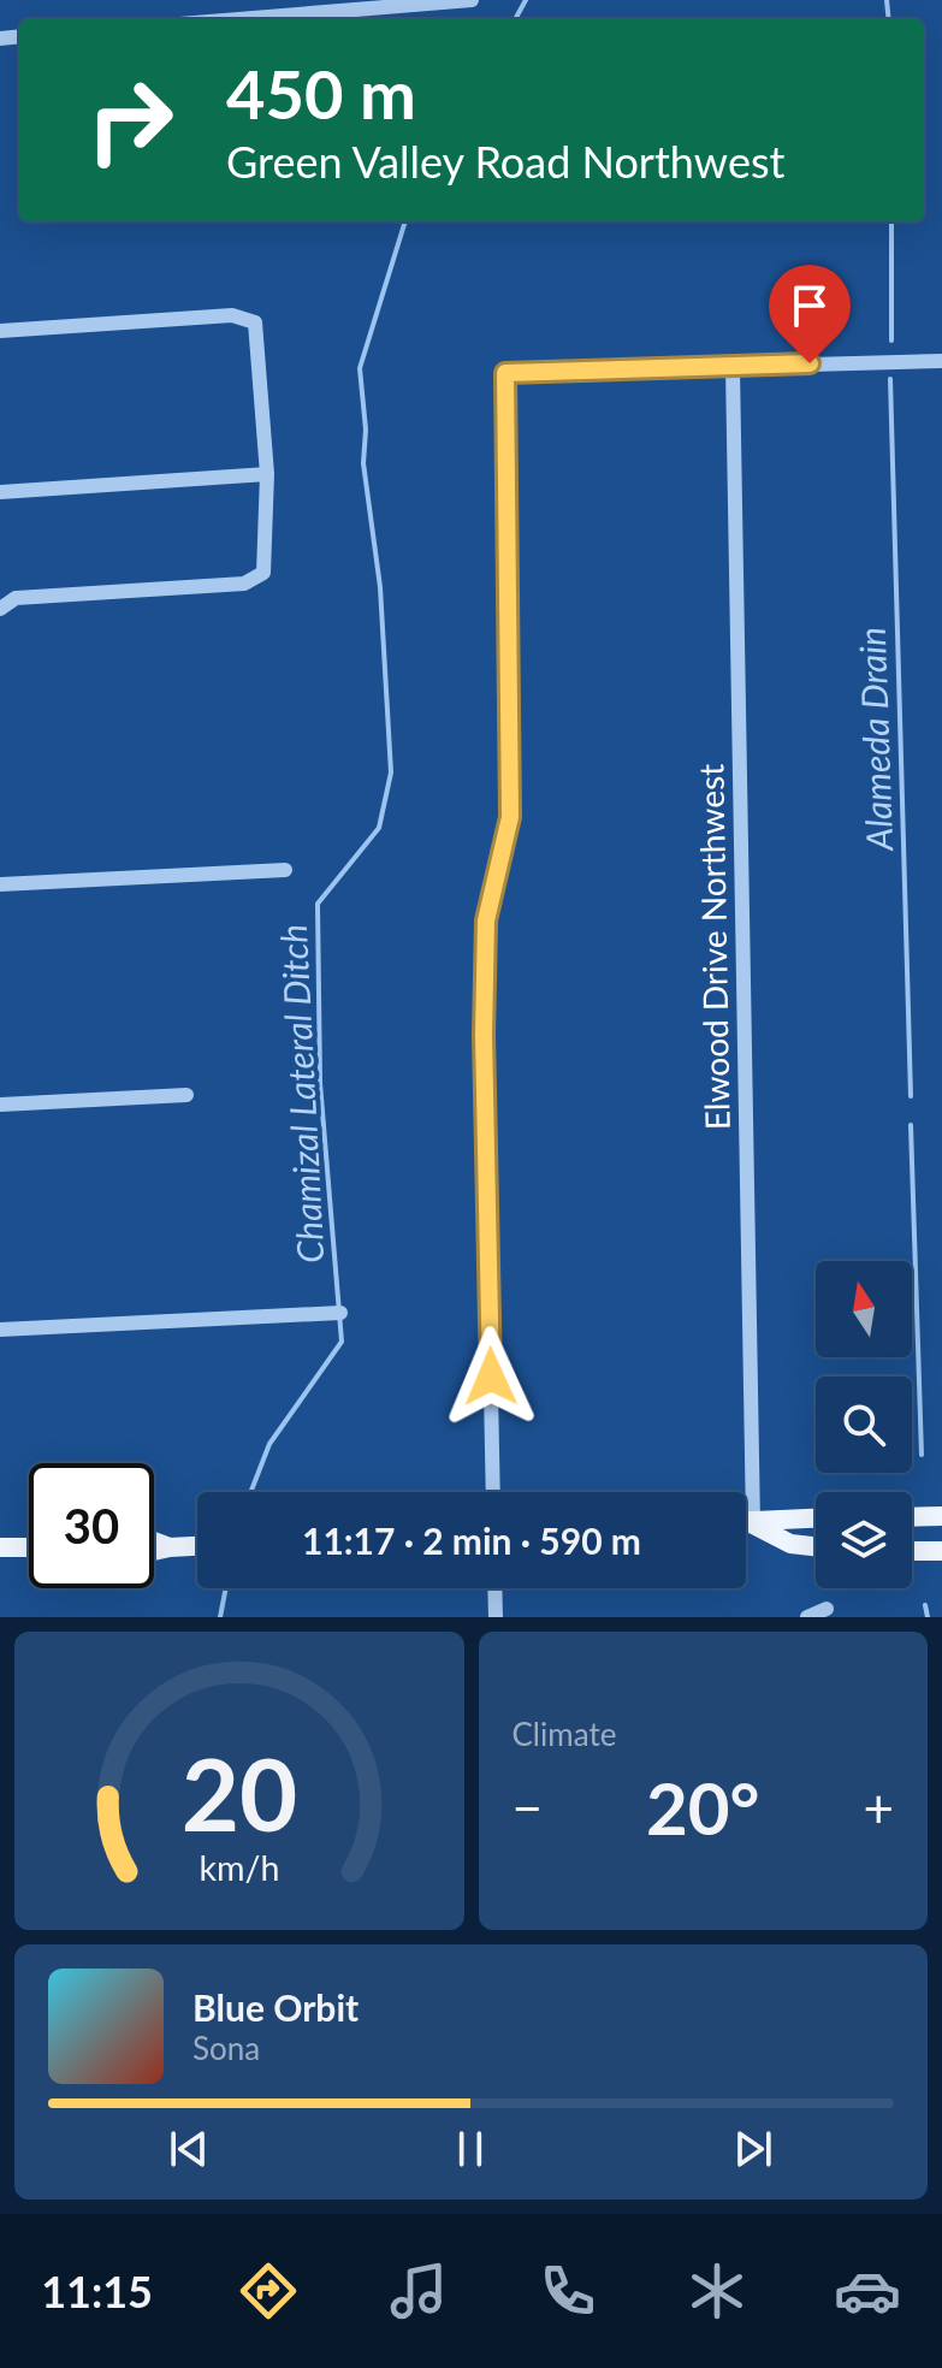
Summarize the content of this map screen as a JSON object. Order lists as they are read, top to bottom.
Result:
{
  "streets": {
    "street": ["Elwood Drive Northwest"]
  },
  "water": ["Alameda Drain", "Chamizal Lateral Ditch"],
  "north": "top",
  "page": {
    "turn": ["450 m", "Green Valley Road Northwest"],
    "limit": "30",
    "trip": "11:17 · 2 min · 590 m",
    "tile": "Climate",
    "heat": ["−", "20°", "+"],
    "song": ["Blue Orbit", "Sona"],
    "tabs": "11:15",
    "gauge": ["20", "km/h"]
  }
}
